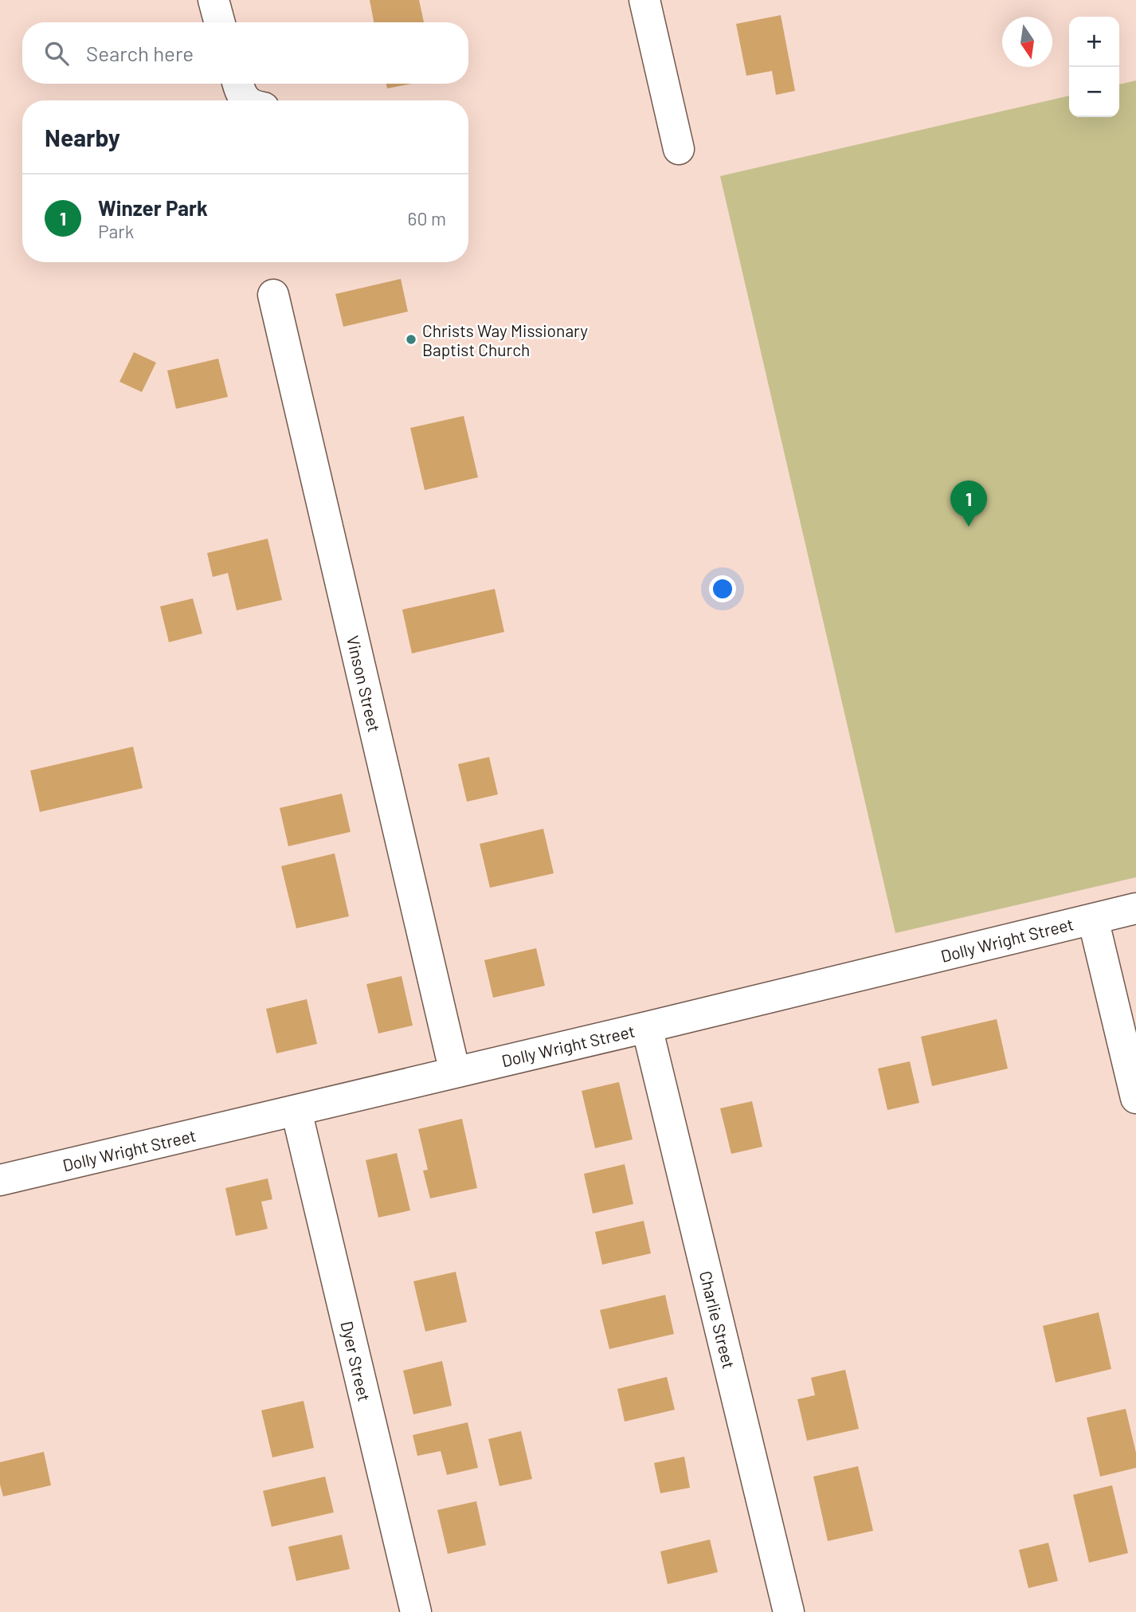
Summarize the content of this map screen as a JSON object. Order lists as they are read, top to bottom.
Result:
{
  "streets": {
    "street": [
      "Vinson Street",
      "Dolly Wright Street",
      "Charlie Street",
      "Dyer Street"
    ]
  },
  "crossings": [
    ["Vinson Street", "Dolly Wright Street"],
    ["Dolly Wright Street", "Charlie Street"],
    ["Dolly Wright Street", "Dyer Street"]
  ],
  "places": ["Christs Way Missionary Baptist Church"],
  "north": "bottom",
  "page": {
    "map_buttons": ["+", "−"],
    "search": "Search here",
    "heading": "Nearby",
    "list": [
      {
        "mark": "1",
        "name": "Winzer Park",
        "note": "Park",
        "value": "60 m"
      }
    ],
    "pins": "1"
  }
}
